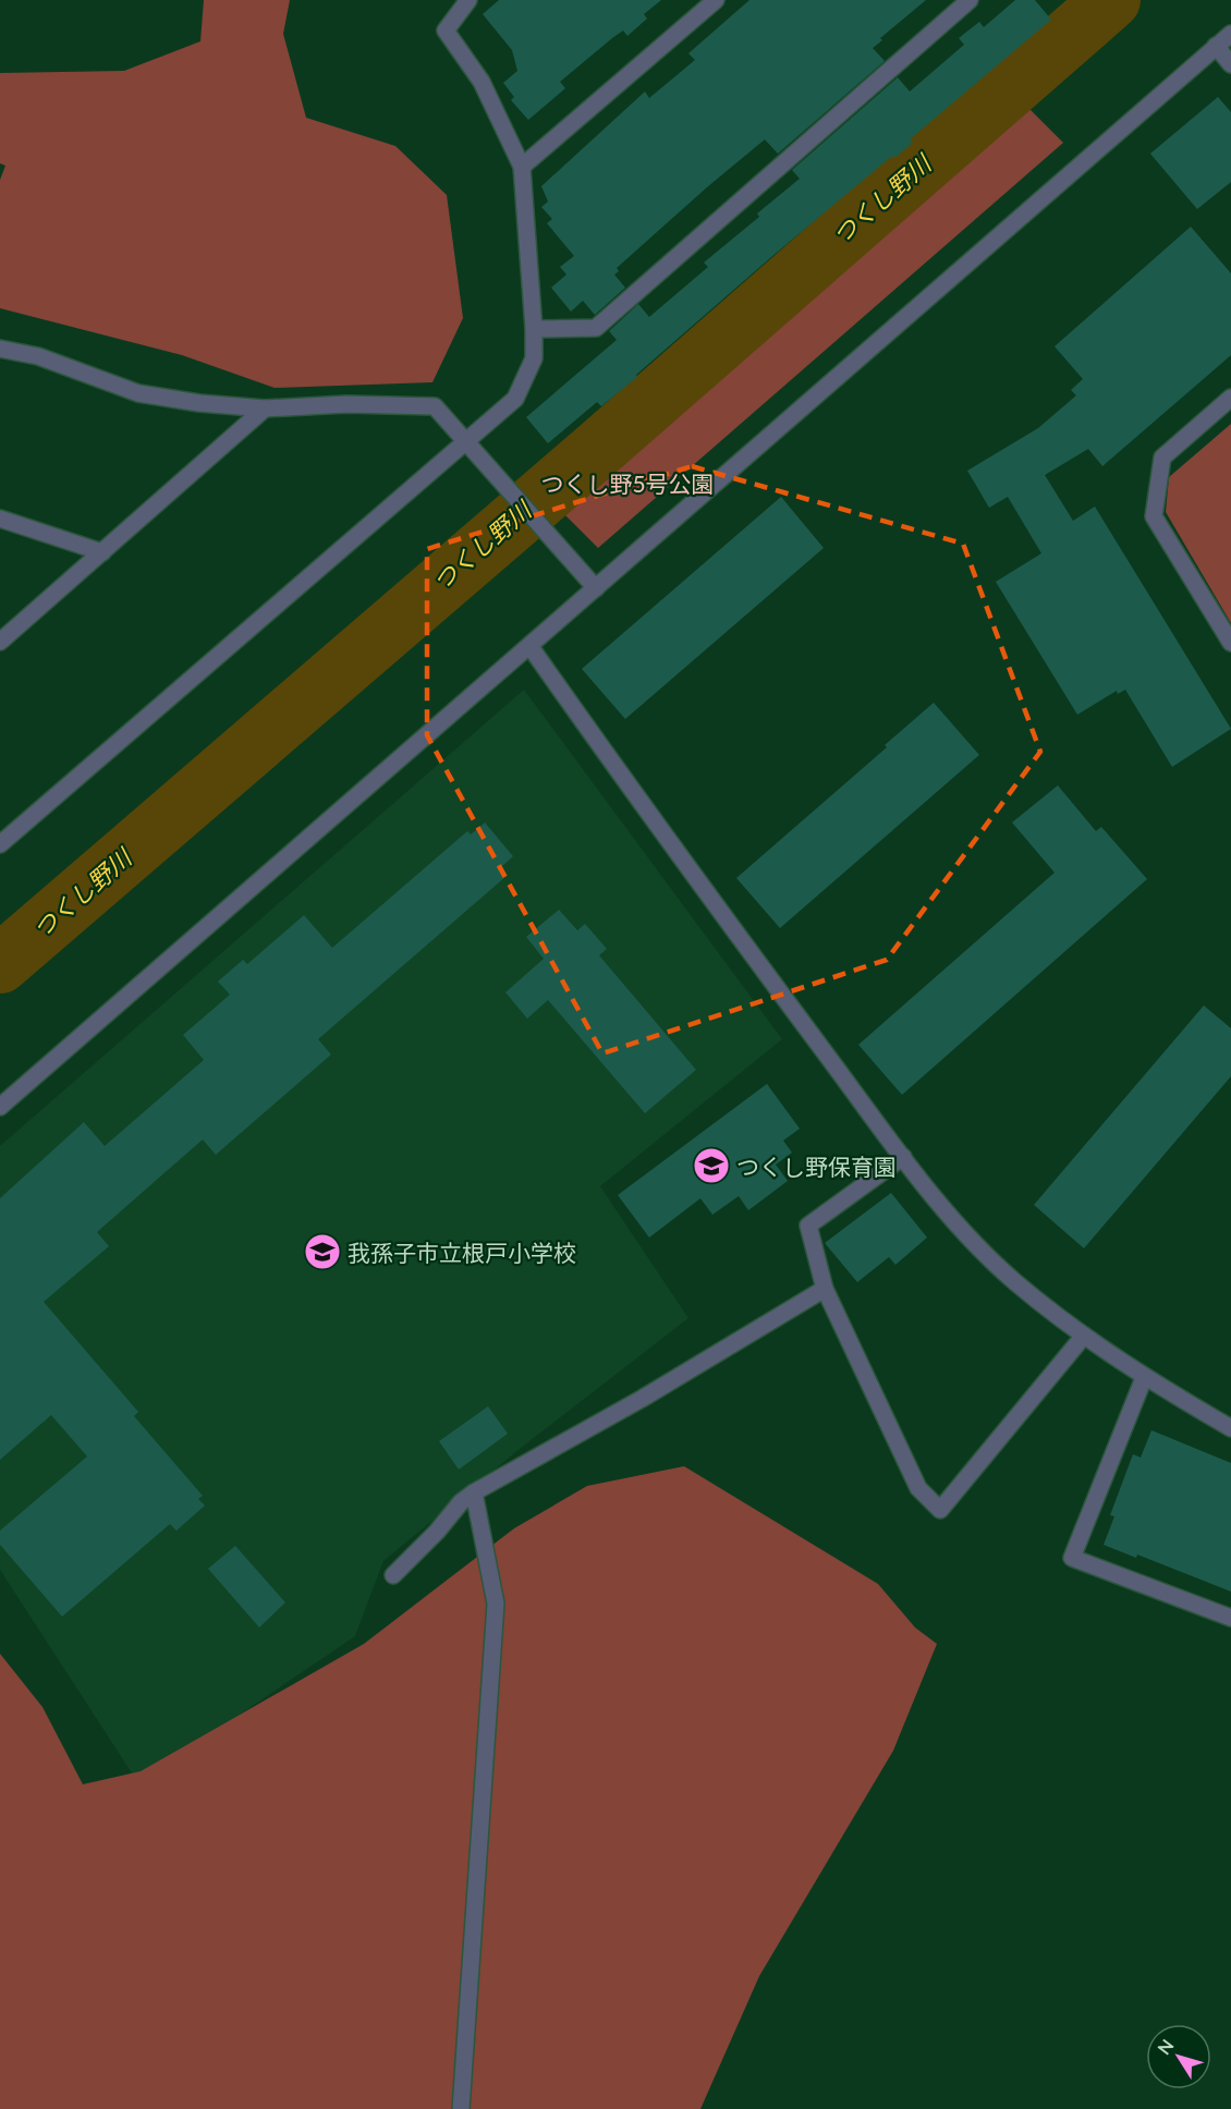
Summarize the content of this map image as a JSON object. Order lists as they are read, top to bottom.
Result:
{
  "water": ["つくし野川"],
  "parks": ["つくし野5号公園"],
  "places": {
    "school or university": ["つくし野保育園", "我孫子市立根戸小学校"]
  },
  "north": "top left"
}
